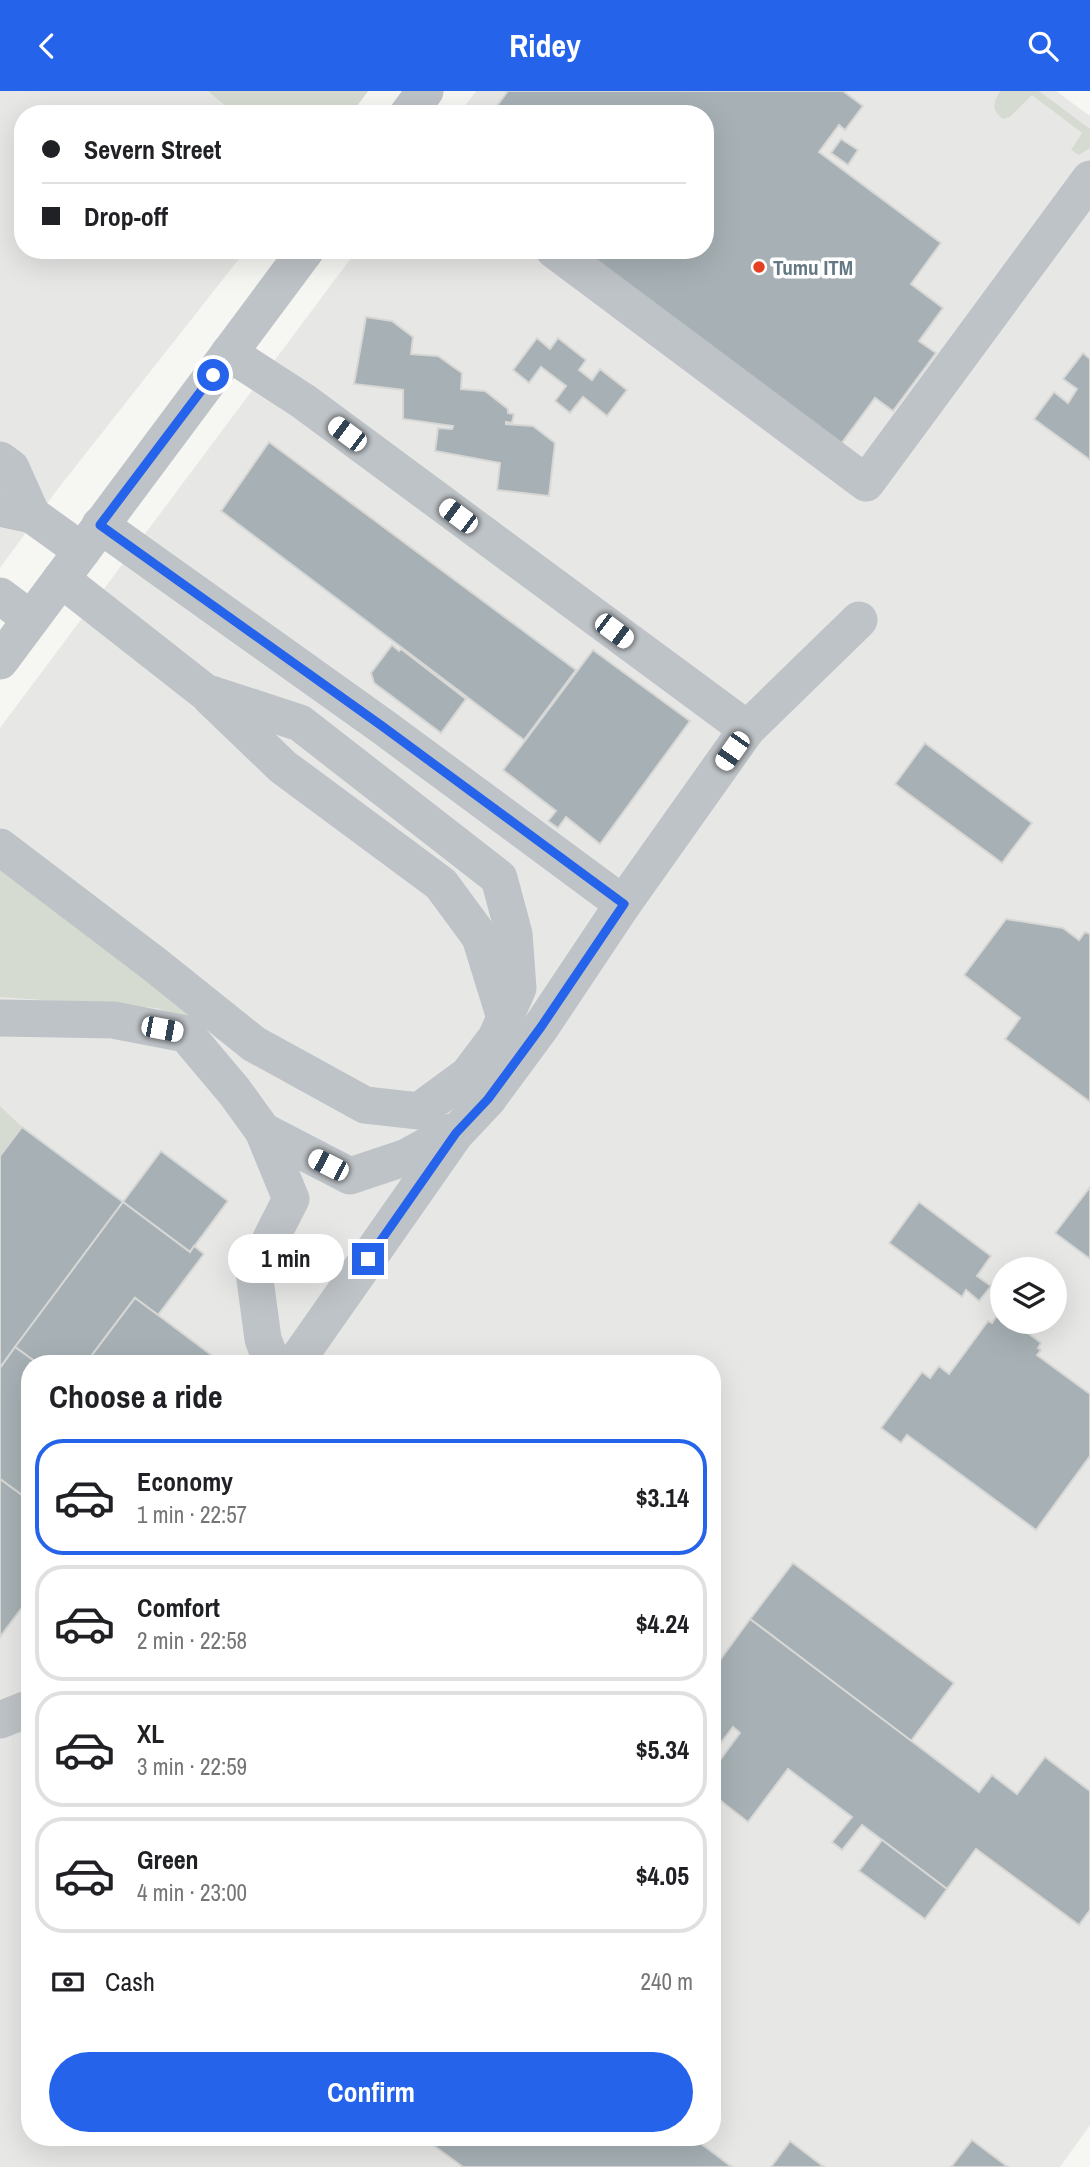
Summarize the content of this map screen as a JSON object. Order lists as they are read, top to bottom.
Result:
{
  "places": ["Tumu ITM"],
  "page": {
    "header": "Ridey",
    "banner": ["Severn Street", "Drop-off"],
    "bubble": "1 min",
    "heading": "Choose a ride",
    "list": [
      {
        "name": "Economy",
        "note": "1 min · 22:57",
        "value": "$3.14"
      },
      {
        "name": "Comfort",
        "note": "2 min · 22:58",
        "value": "$4.24"
      },
      {
        "name": "XL",
        "note": "3 min · 22:59",
        "value": "$5.34"
      },
      {
        "name": "Green",
        "note": "4 min · 23:00",
        "value": "$4.05"
      }
    ],
    "pay": ["Cash", "240 m"],
    "buttons": "Confirm"
  }
}
